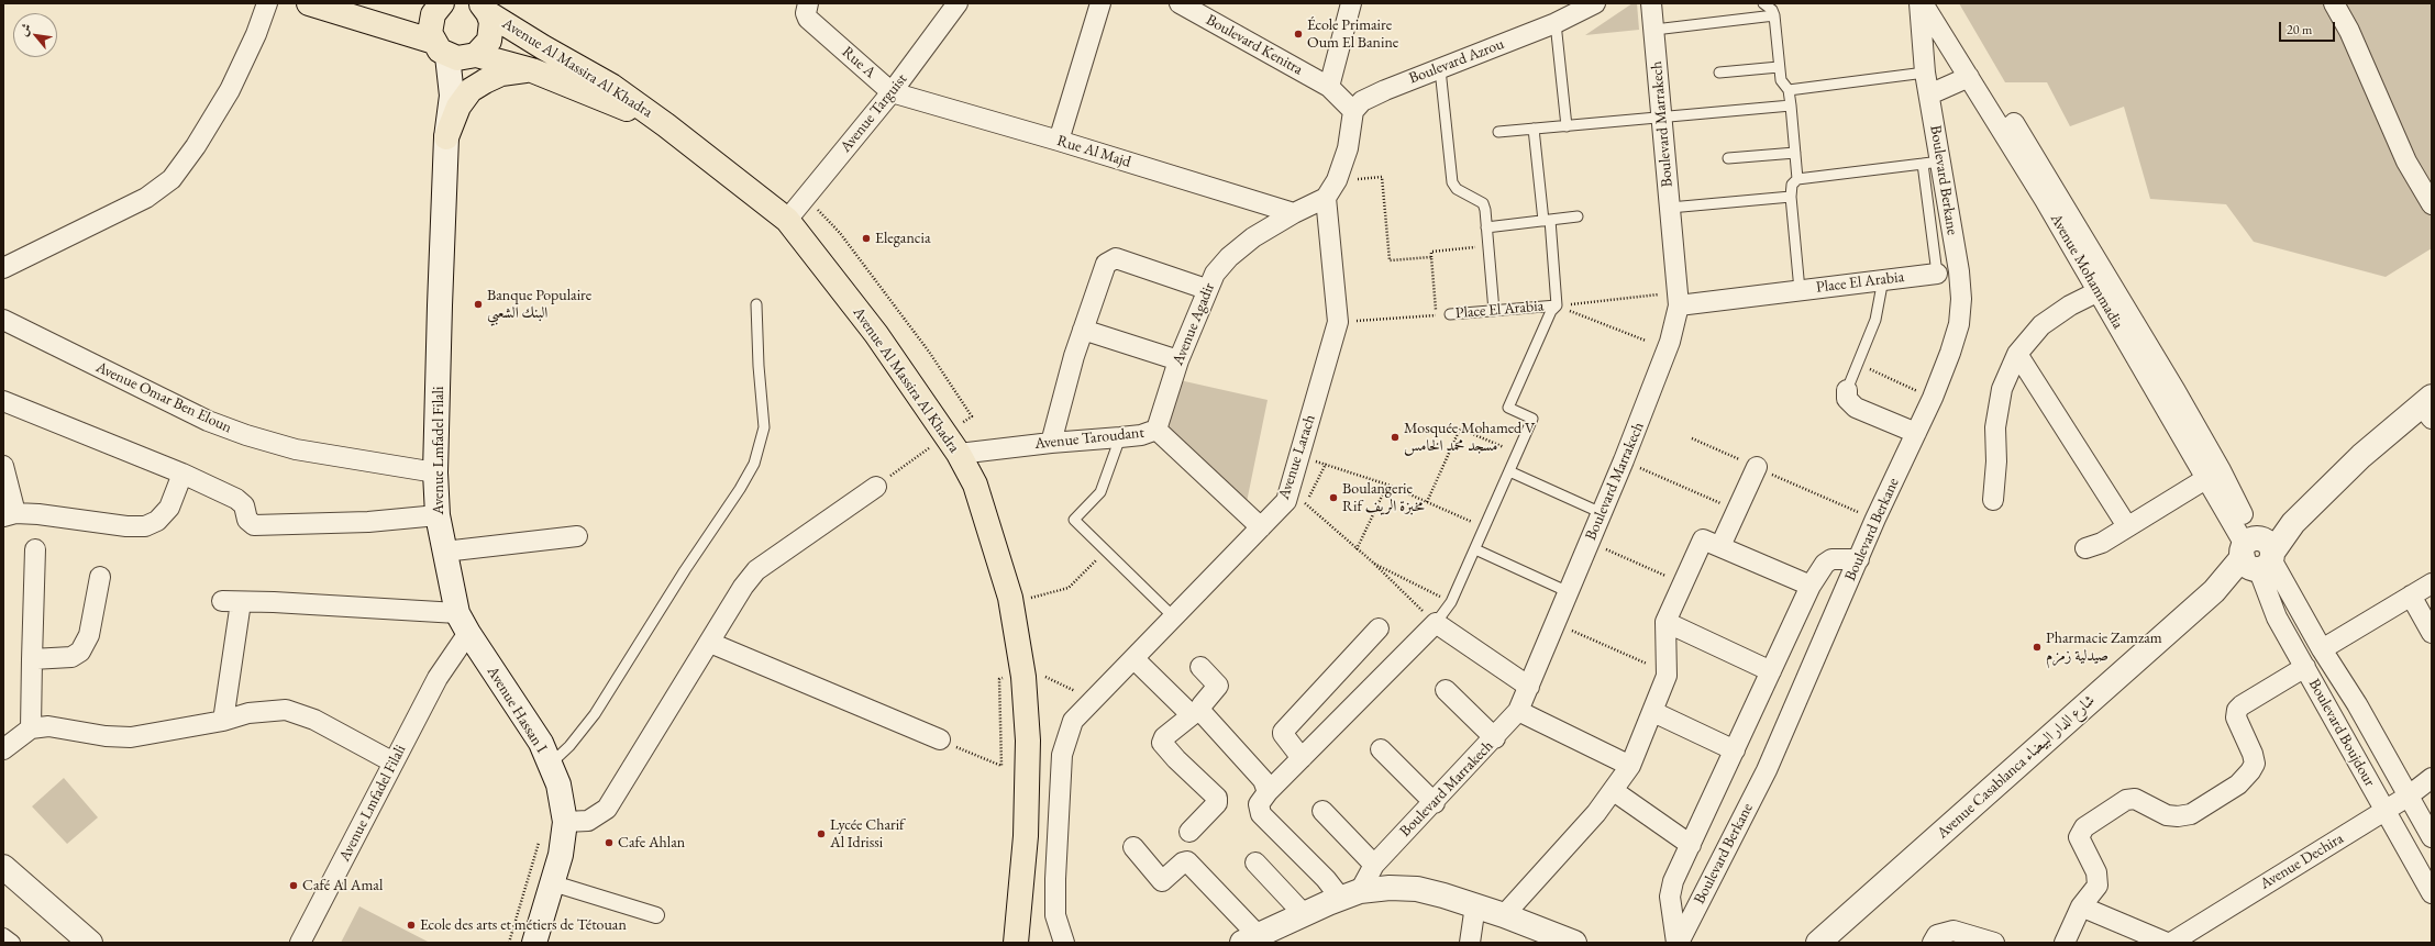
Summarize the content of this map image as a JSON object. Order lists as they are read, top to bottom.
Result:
{
  "streets": {
    "main road": ["Avenue Al Massira Al Khadra"],
    "street": [
      "Boulevard Kenitra",
      "Boulevard Azrou",
      "Rue A",
      "Avenue Targuist",
      "Boulevard Marrakech",
      "Rue Al Majd",
      "Boulevard Berkane",
      "Avenue Mohammadia",
      "Place El Arabia",
      "Avenue Agadir",
      "Avenue Omar Ben Eloun",
      "Avenue Taroudant",
      "Avenue Lmfadel Filali",
      "Avenue Larach",
      "Avenue Hassan I",
      "Boulevard Boujdour",
      "Avenue Casablanca شارع الدار البيضاء",
      "Avenue Dechira"
    ]
  },
  "crossings": [
    ["Rue A", "Avenue Targuist"],
    ["Rue A", "Rue Al Majd"],
    ["Avenue Al Massira Al Khadra", "Avenue Targuist"],
    ["Avenue Al Massira Al Khadra", "Avenue Taroudant"],
    ["Avenue Al Massira Al Khadra", "Avenue Lmfadel Filali"],
    ["Avenue Targuist", "Rue Al Majd"],
    ["Boulevard Marrakech", "Place El Arabia"],
    ["Rue Al Majd", "Avenue Agadir"],
    ["Boulevard Berkane", "Avenue Mohammadia"],
    ["Avenue Mohammadia", "Boulevard Boujdour"],
    ["Avenue Mohammadia", "Avenue Casablanca شارع الدار البيضاء"],
    ["Place El Arabia", "Avenue Larach"],
    ["Avenue Agadir", "Avenue Taroudant"],
    ["Avenue Agadir", "Avenue Larach"],
    ["Avenue Omar Ben Eloun", "Avenue Lmfadel Filali"],
    ["Avenue Taroudant", "Avenue Larach"],
    ["Avenue Lmfadel Filali", "Avenue Hassan I"],
    ["Boulevard Boujdour", "Avenue Casablanca شارع الدار البيضاء"],
    ["Boulevard Boujdour", "Avenue Dechira"]
  ],
  "places": [
    "École Primaire Oum El Banine",
    "Elegancia",
    "Banque Populaire البنك الشعبي",
    "Mosquée Mohamed V مسجد محمد الخامس",
    "Boulangerie Rif مخبزة الريف",
    "Pharmacie Zamzam صيدلية زمزم",
    "Lycée Charif Al Idrissi",
    "Cafe Ahlan",
    "Café Al Amal",
    "Ecole des arts et métiers de Tétouan"
  ],
  "scale_bar": "20 m",
  "north": "top left"
}
